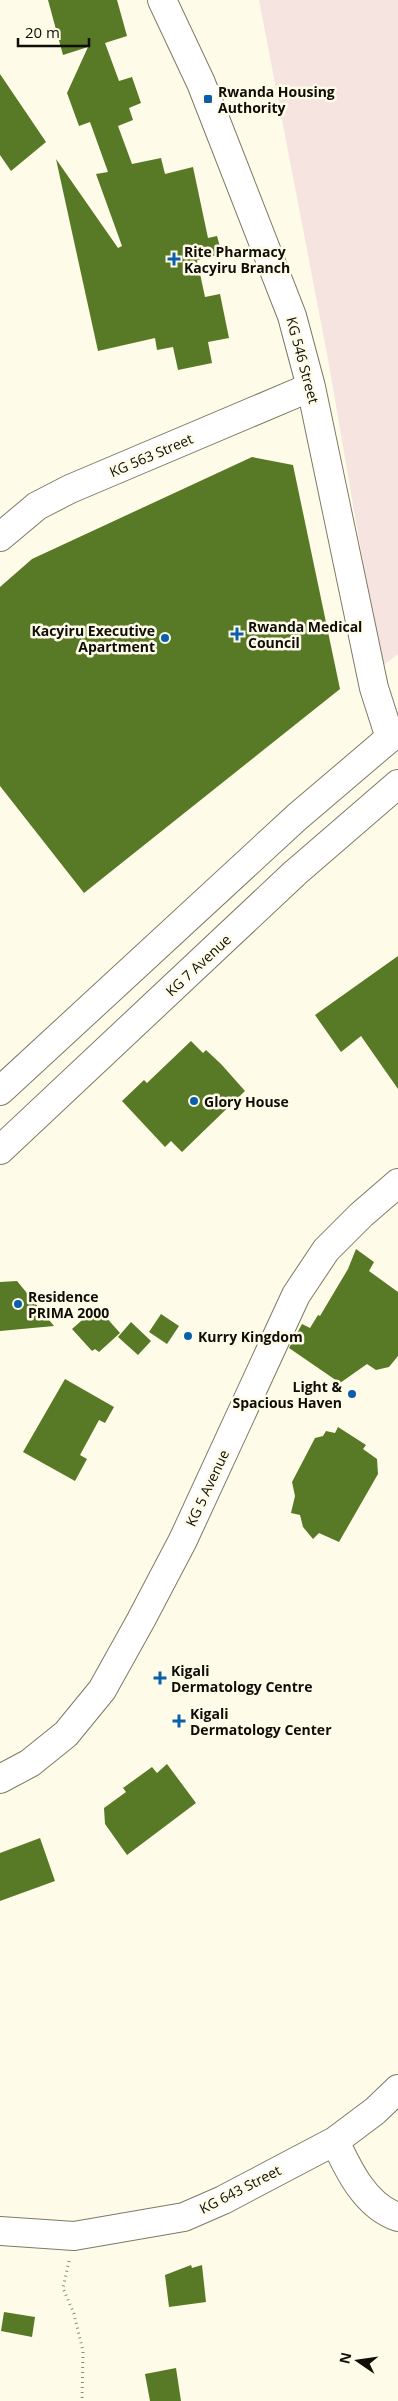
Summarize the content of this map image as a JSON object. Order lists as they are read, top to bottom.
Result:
{
  "streets": {
    "street": [
      "KG 546 Street",
      "KG 563 Street",
      "KG 7 Avenue",
      "KG 5 Avenue",
      "KG 643 Street"
    ]
  },
  "crossings": [
    ["KG 546 Street", "KG 563 Street"]
  ],
  "places": {
    "transit": ["Rwanda Housing Authority"],
    "health": [
      "Rite Pharmacy Kacyiru Branch",
      "Rwanda Medical Council",
      "Kigali Dermatology Centre",
      "Kigali Dermatology Center"
    ],
    "other": [
      "Kacyiru Executive Apartment",
      "Glory House",
      "Residence PRIMA 2000",
      "Kurry Kingdom",
      "Light & Spacious Haven"
    ]
  },
  "scale_bar": "20 m",
  "north": "left"
}
